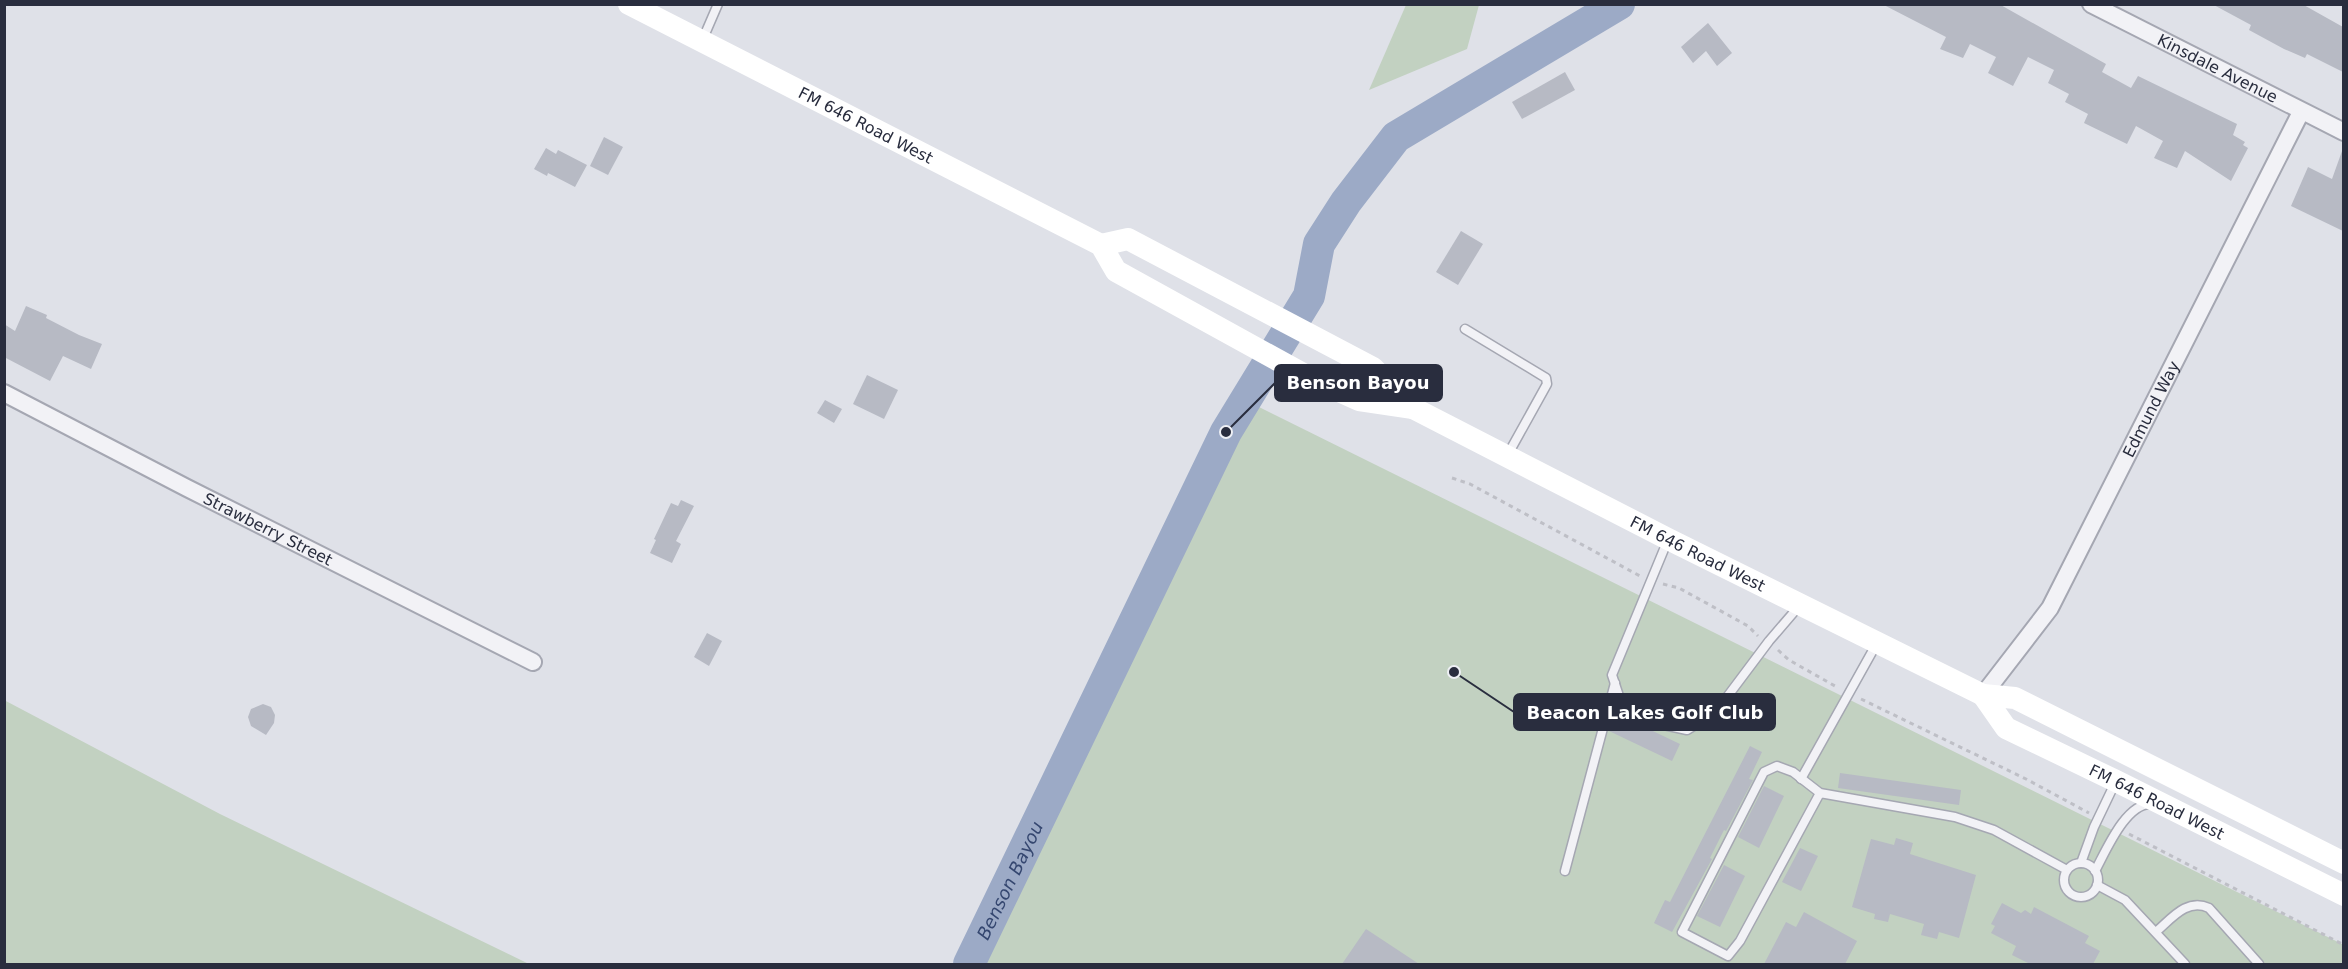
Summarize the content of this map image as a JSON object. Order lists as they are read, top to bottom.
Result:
{
  "streets": {
    "main road": ["FM 646 Road West"],
    "street": ["Kinsdale Avenue", "Edmund Way", "Strawberry Street"]
  },
  "crossings": [
    ["Kinsdale Avenue", "Edmund Way"],
    ["FM 646 Road West", "Edmund Way"]
  ],
  "water": ["Benson Bayou"],
  "places": ["Benson Bayou", "Beacon Lakes Golf Club"]
}
